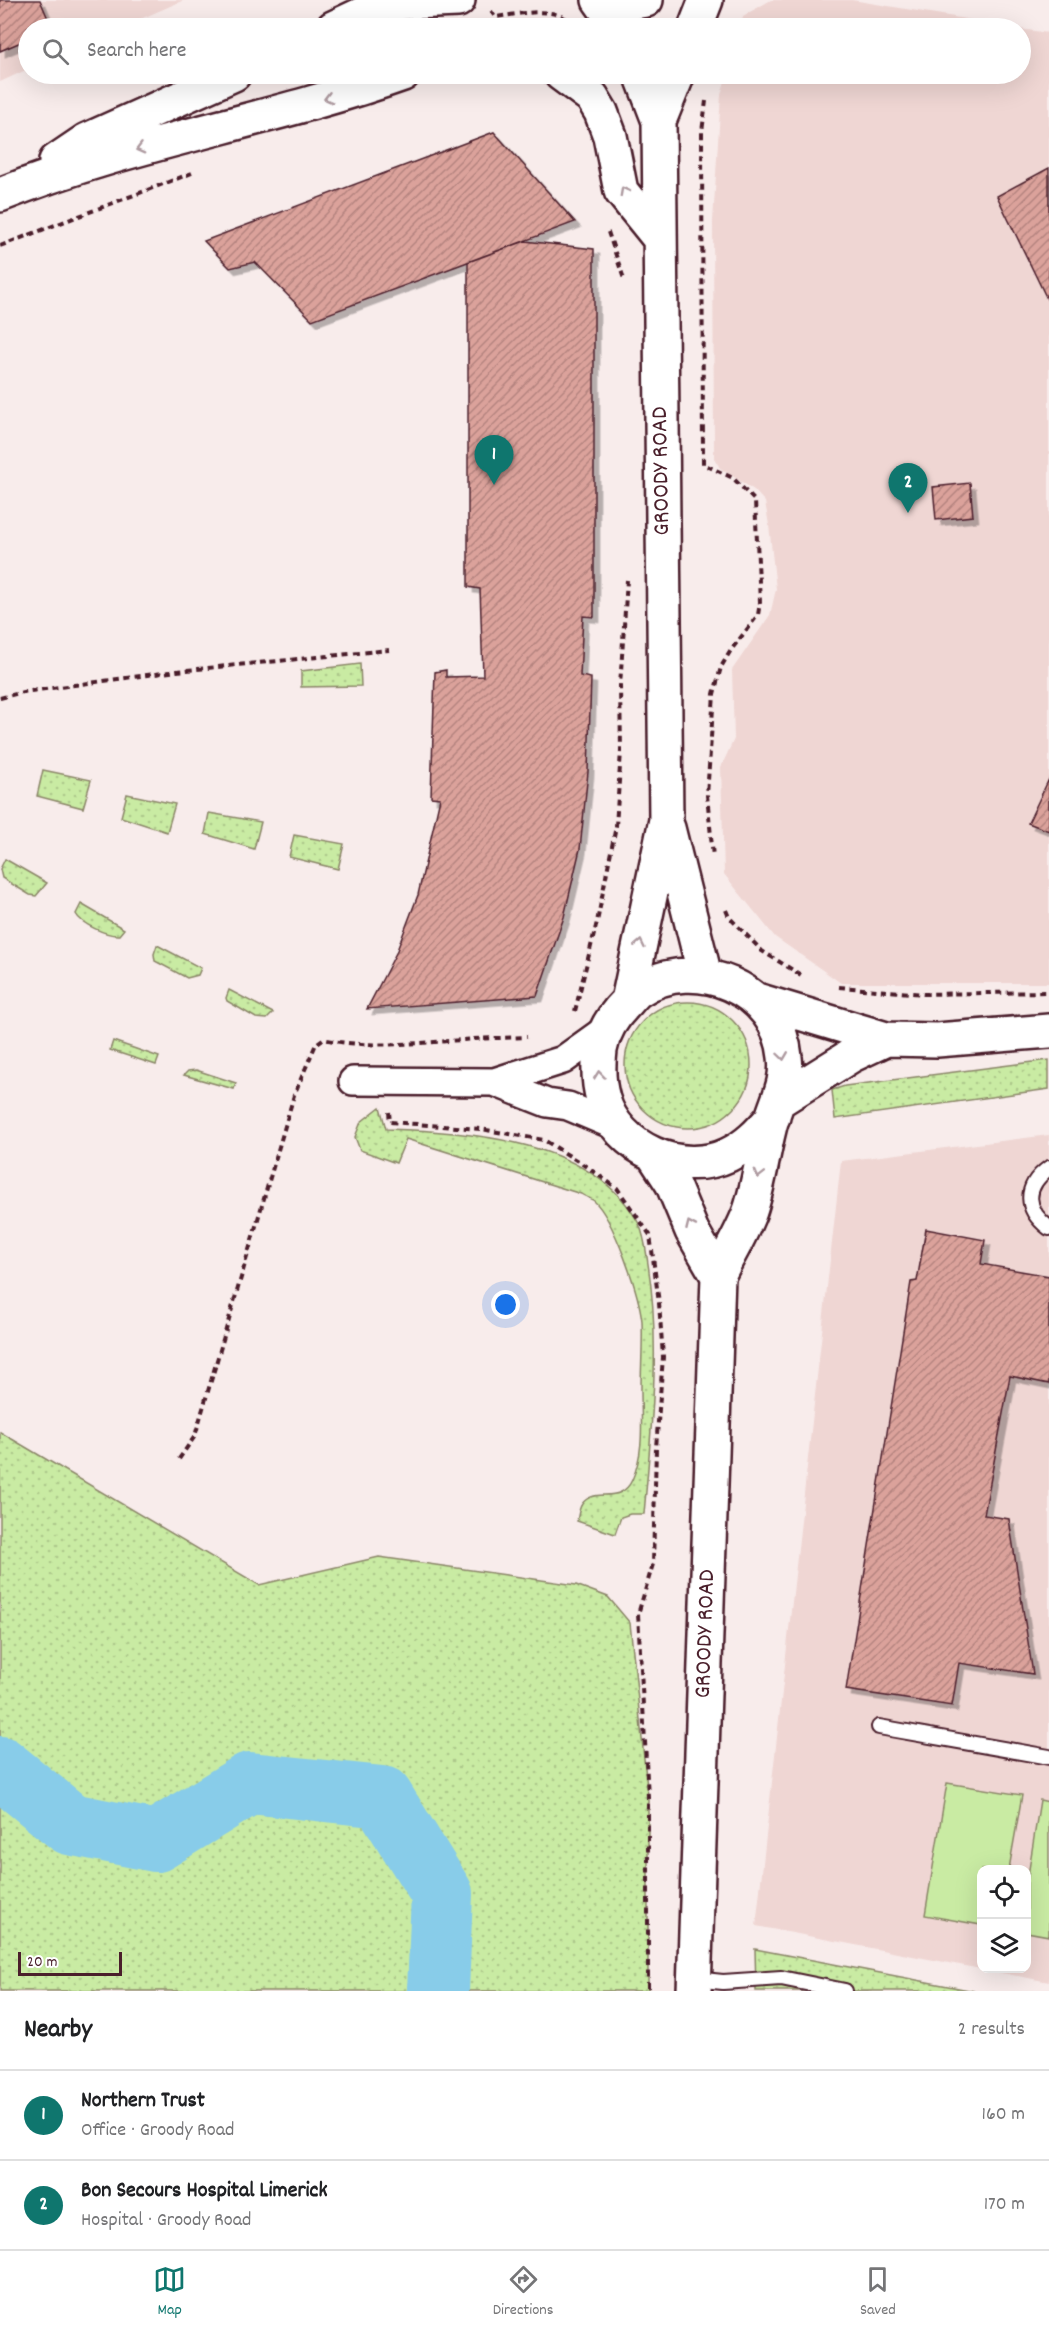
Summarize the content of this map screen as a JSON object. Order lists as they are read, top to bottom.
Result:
{
  "streets": {
    "street": ["GROODY ROAD"]
  },
  "scale_bar": "20 m",
  "page": {
    "search": "Search here",
    "pins": ["1", "2"],
    "scale": "20 m",
    "heading": ["Nearby", "2 results"],
    "list": [
      {
        "mark": "1",
        "name": "Northern Trust",
        "note": "Office · Groody Road",
        "value": "160 m"
      },
      {
        "mark": "2",
        "name": "Bon Secours Hospital Limerick",
        "note": "Hospital · Groody Road",
        "value": "170 m"
      }
    ],
    "nav": ["Map", "Directions", "Saved"]
  }
}
